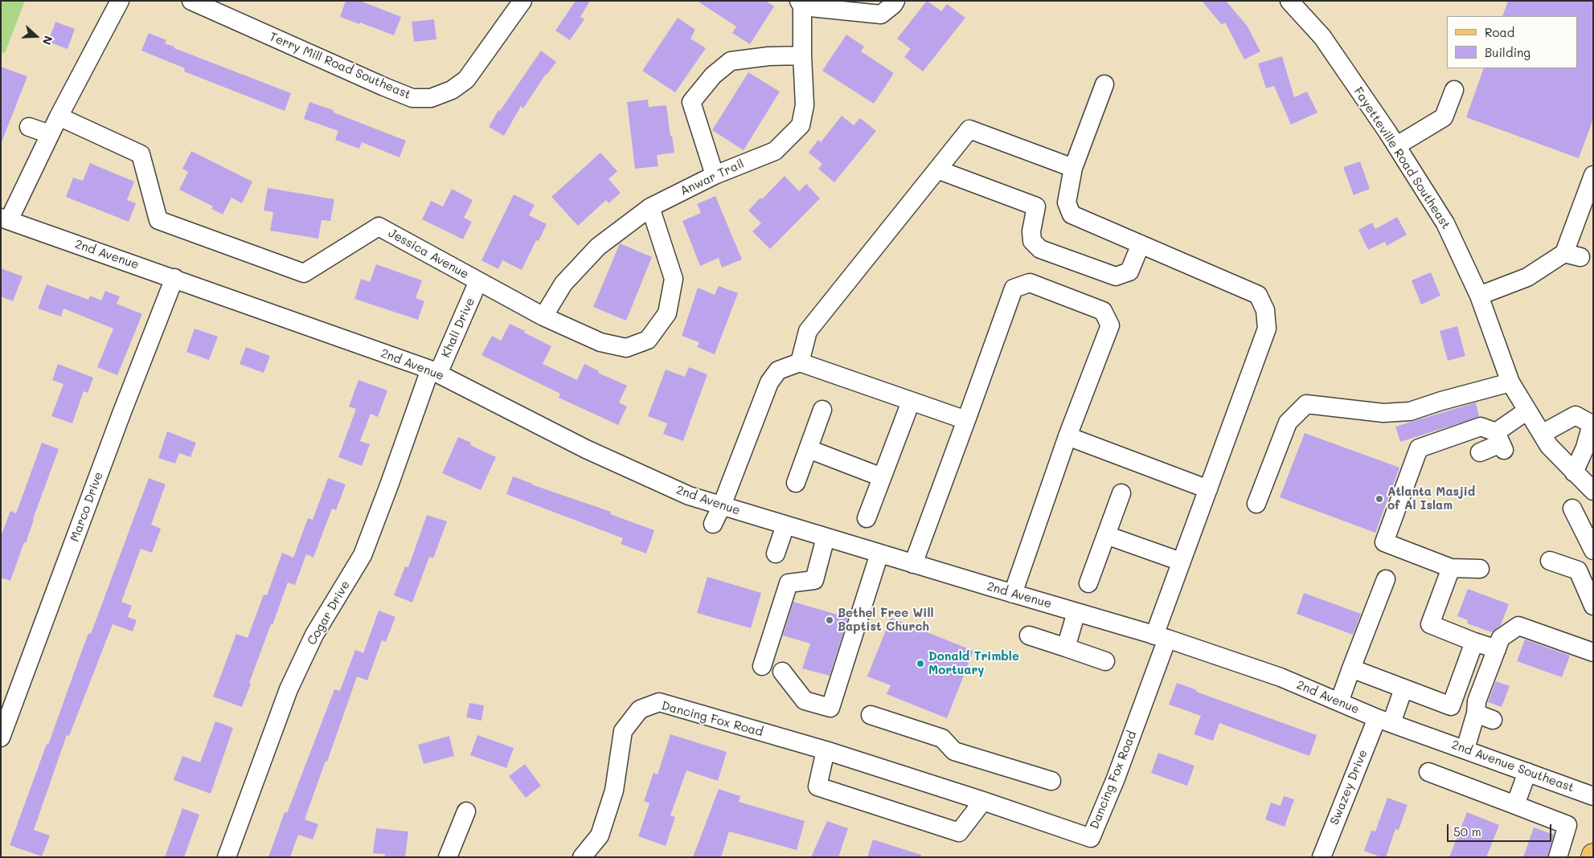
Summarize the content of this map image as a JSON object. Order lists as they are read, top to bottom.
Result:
{
  "streets": {
    "street": [
      "Terry Mill Road Southeast",
      "Fayetteville Road Southeast",
      "Anwar Trail",
      "Jessica Avenue",
      "2nd Avenue",
      "Khali Drive",
      "Marco Drive",
      "Cogar Drive",
      "Dancing Fox Road",
      "2nd Avenue Southeast",
      "Swazey Drive"
    ]
  },
  "crossings": [
    ["Anwar Trail", "Jessica Avenue"],
    ["Jessica Avenue", "Khali Drive"],
    ["2nd Avenue", "Khali Drive"],
    ["2nd Avenue", "Marco Drive"],
    ["2nd Avenue", "Cogar Drive"],
    ["2nd Avenue", "Dancing Fox Road"],
    ["2nd Avenue", "2nd Avenue Southeast"],
    ["2nd Avenue", "Swazey Drive"],
    ["Khali Drive", "Cogar Drive"]
  ],
  "places": ["Atlanta Masjid of Al Islam", "Bethel Free Will Baptist Church", "Donald Trimble Mortuary"],
  "legend": ["Road", "Building"],
  "scale_bar": "50 m",
  "north": "right"
}
